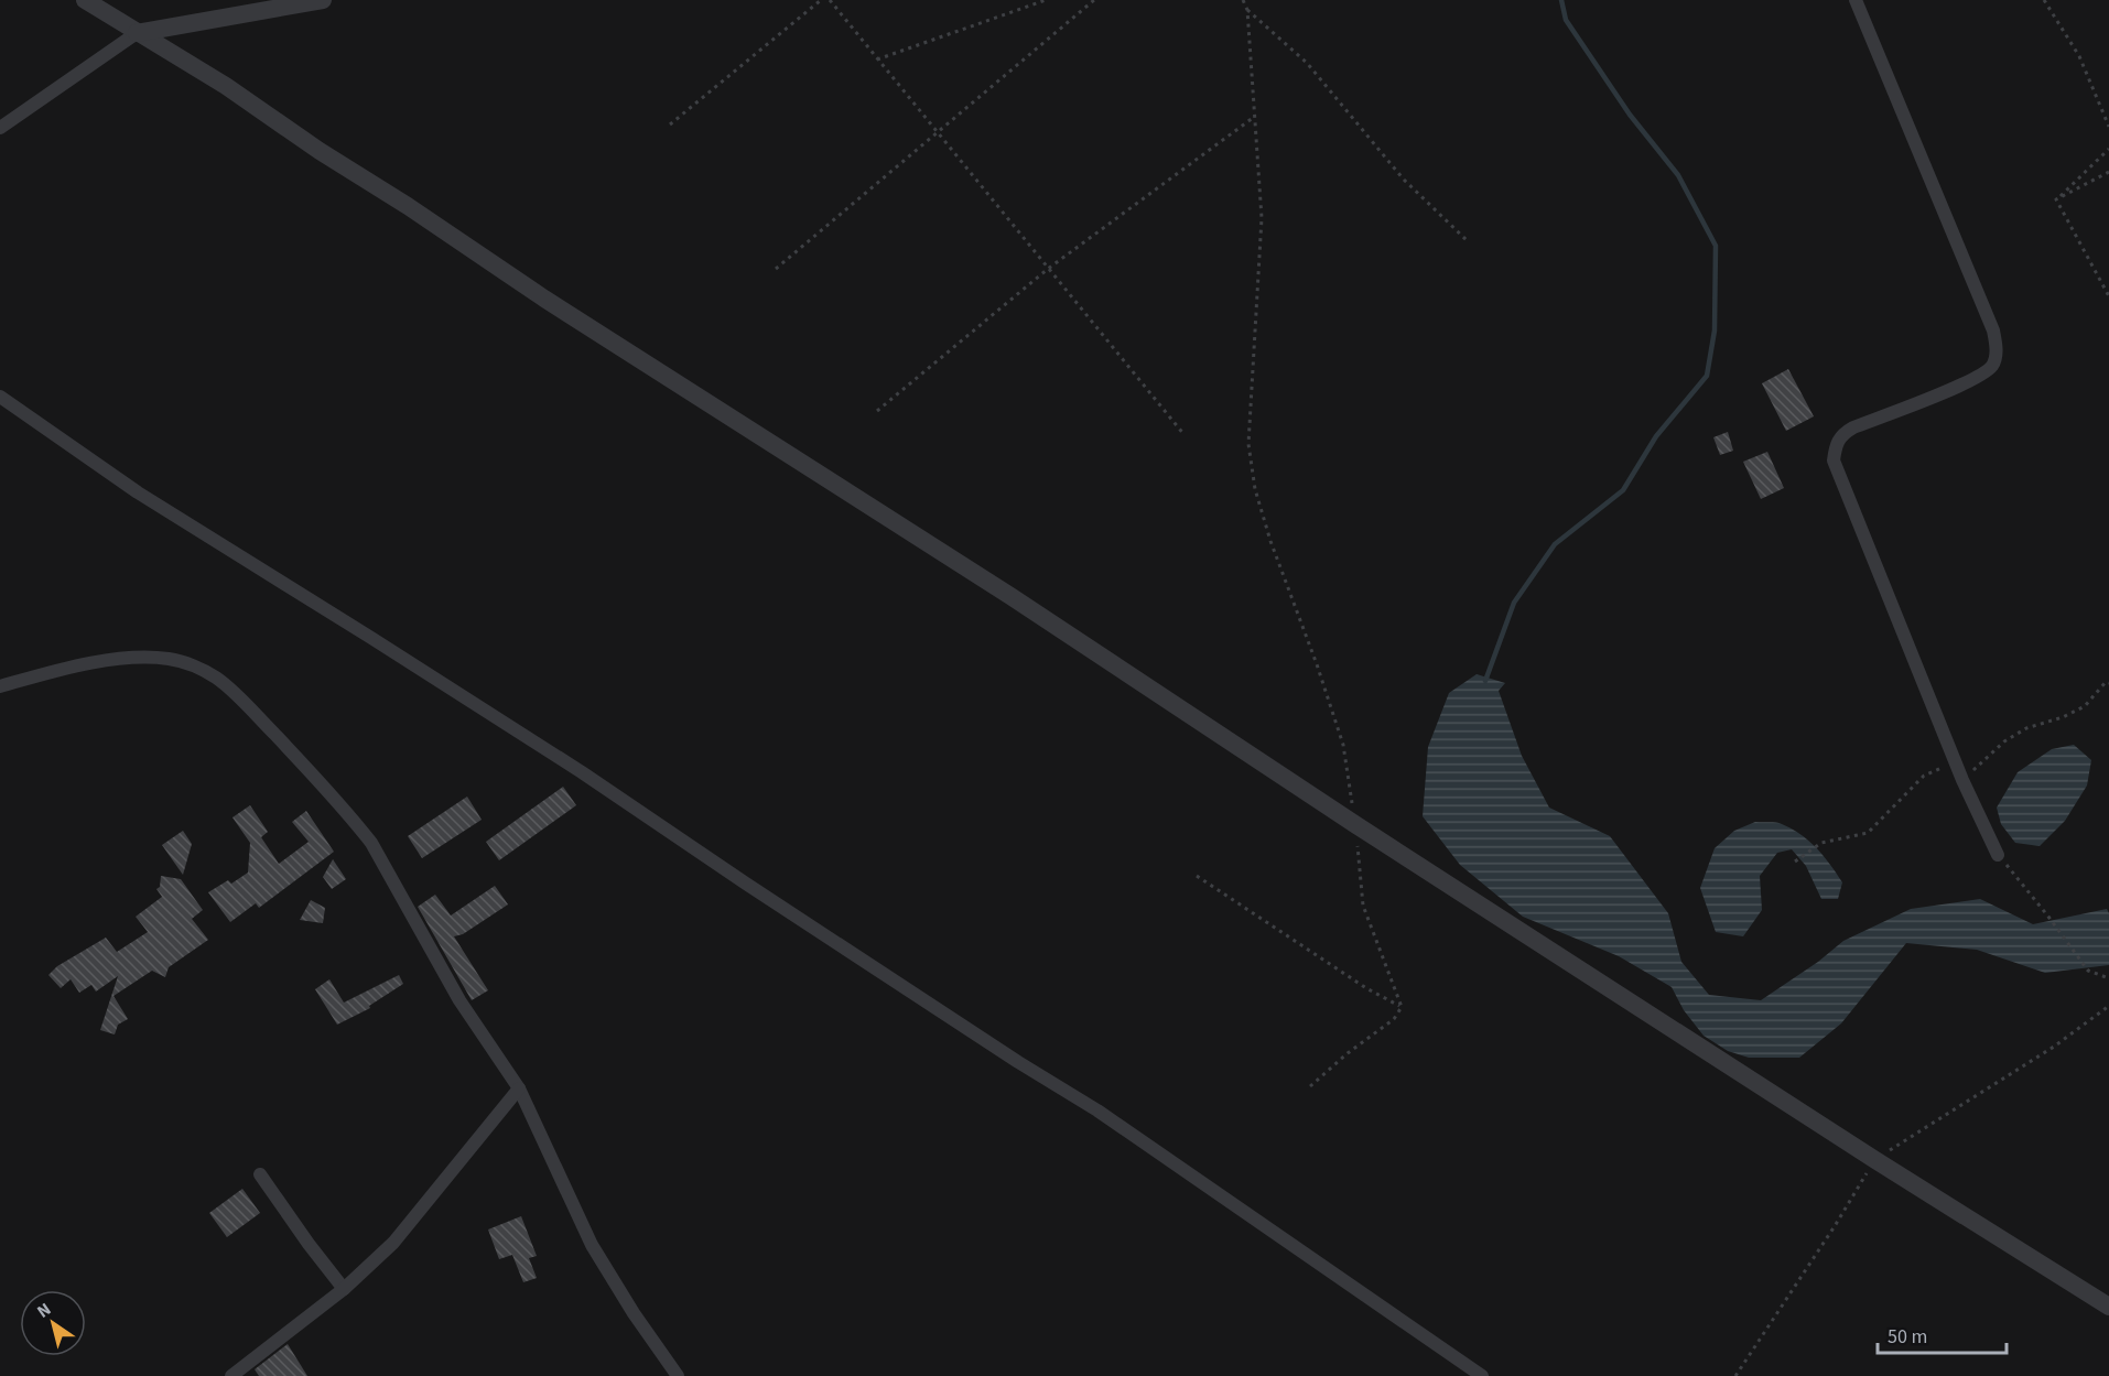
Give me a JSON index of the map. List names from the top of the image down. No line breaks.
{"scale_bar":"50 m","north":"top left"}
